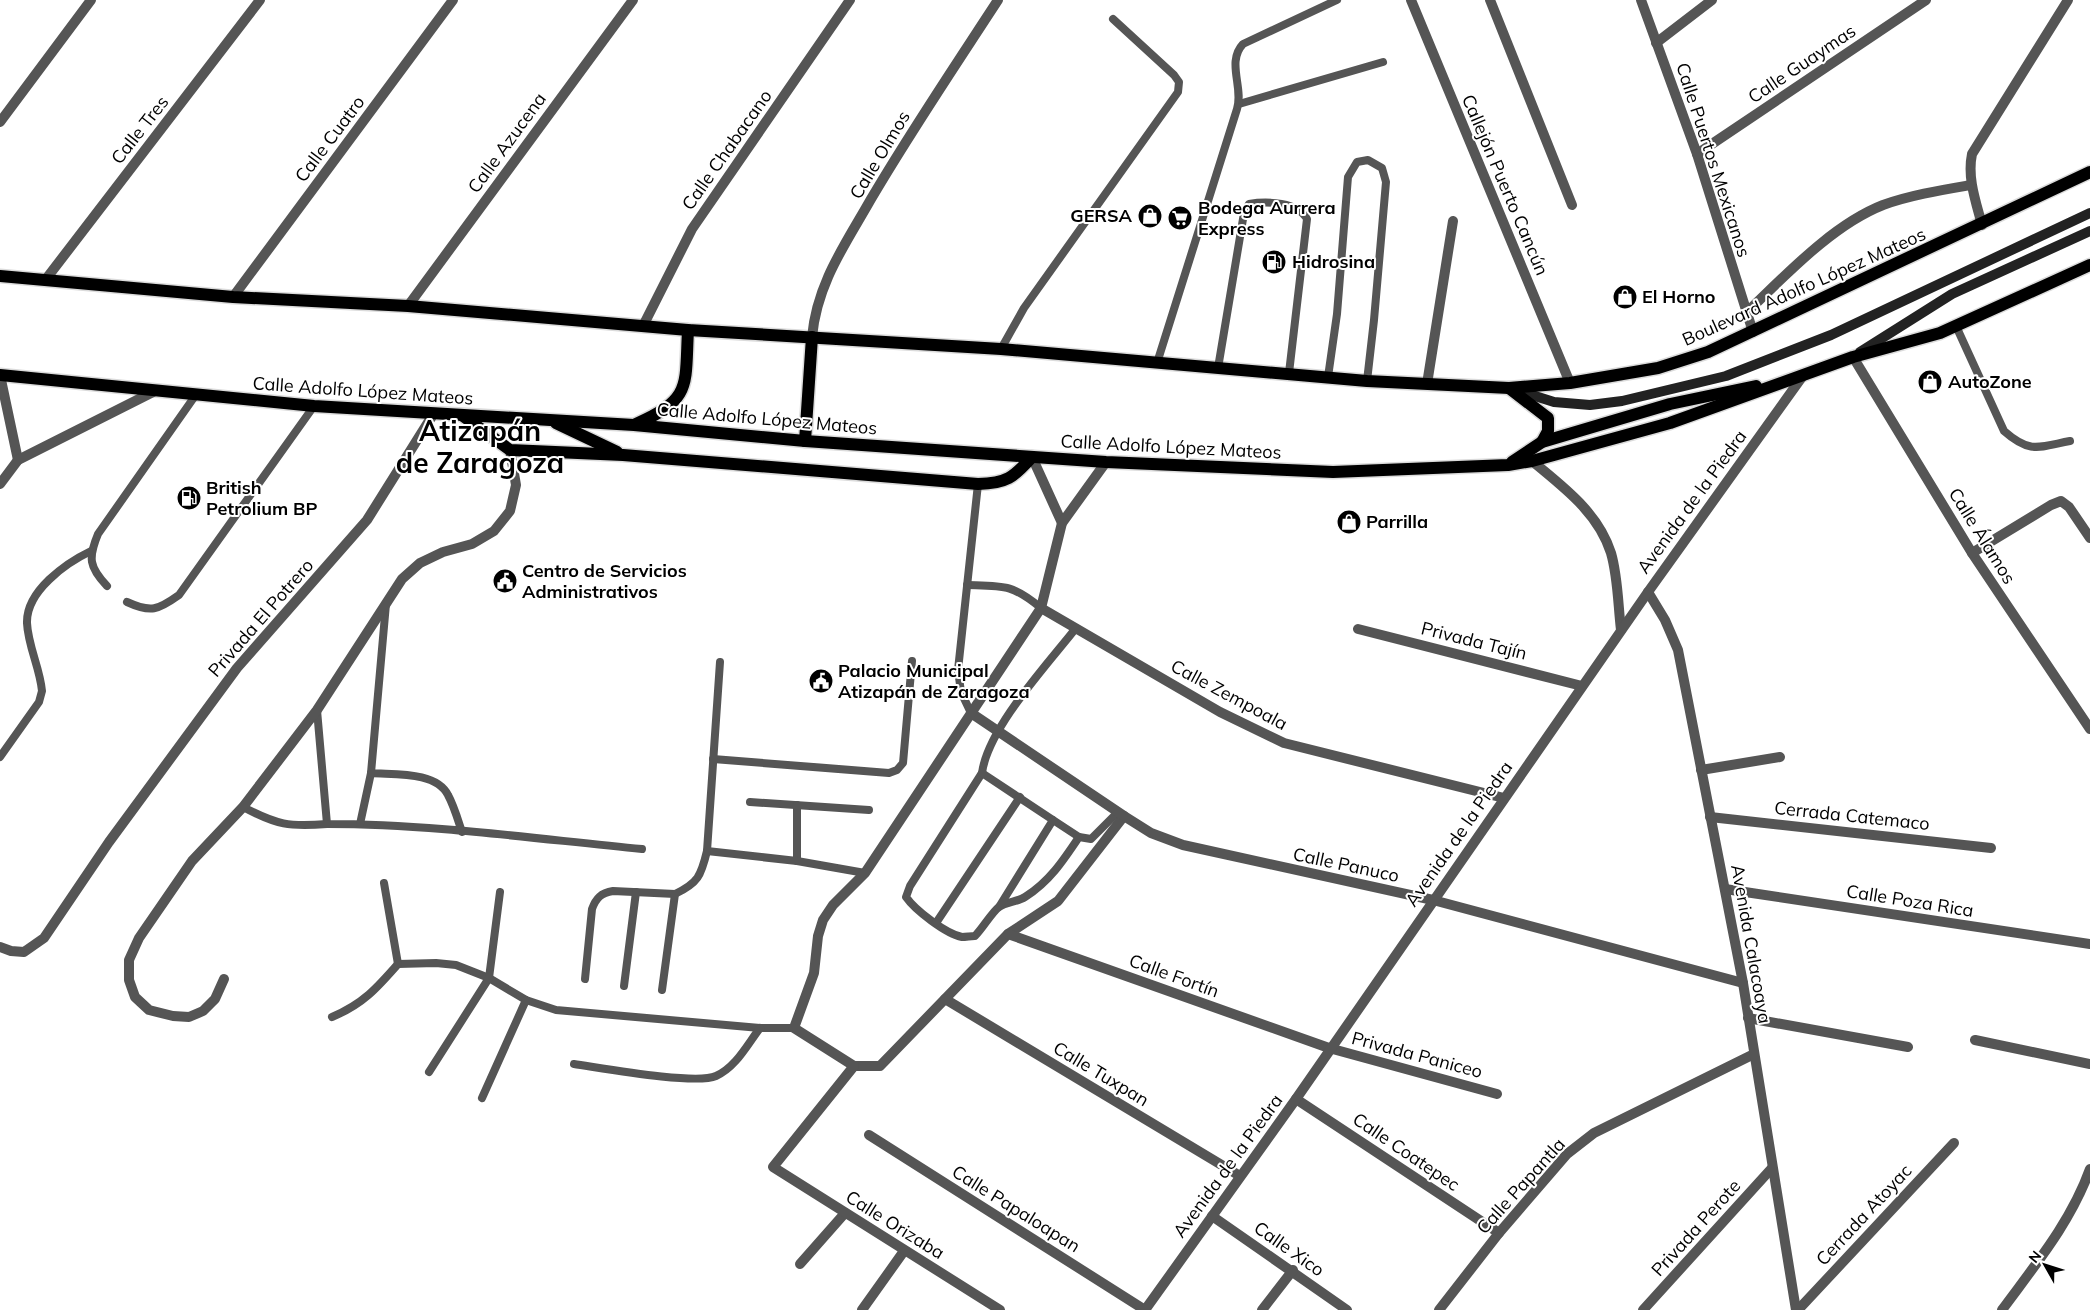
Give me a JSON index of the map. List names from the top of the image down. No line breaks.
{"streets":{"main road":["Boulevard Adolfo López Mateos","Calle Adolfo López Mateos"],"street":["Calle Guaymas","Calle Tres","Calle Cuatro","Calle Azucena","Calle Chabacano","Calle Olmos","Calle Puertos Mexicanos","Callejón Puerto Cancún","Avenida de la Piedra","Calle Álamos","Privada El Potrero","Privada Tajín","Calle Zempoala","Cerrada Catemaco","Calle Panuco","Calle Poza Rica","Avenida Calacoaya","Calle Fortín","Privada Paniceo","Calle Tuxpan","Calle Coatepec","Calle Papantla","Calle Papaloapan","Cerrada Atoyac","Calle Orizaba","Privada Perote","Calle Xico"]},"crossings":[["Calle Guaymas","Calle Puertos Mexicanos"],["Calle Puertos Mexicanos","Boulevard Adolfo López Mateos"],["Callejón Puerto Cancún","Boulevard Adolfo López Mateos"],["Calle Adolfo López Mateos","Privada El Potrero"],["Avenida de la Piedra","Privada Tajín"],["Avenida de la Piedra","Calle Zempoala"],["Avenida de la Piedra","Calle Panuco"],["Avenida de la Piedra","Avenida Calacoaya"],["Avenida de la Piedra","Calle Fortín"],["Avenida de la Piedra","Privada Paniceo"],["Avenida de la Piedra","Calle Tuxpan"],["Avenida de la Piedra","Calle Coatepec"],["Avenida de la Piedra","Calle Papaloapan"],["Avenida de la Piedra","Calle Xico"],["Cerrada Catemaco","Avenida Calacoaya"],["Calle Panuco","Avenida Calacoaya"],["Calle Poza Rica","Avenida Calacoaya"],["Avenida Calacoaya","Calle Papantla"],["Avenida Calacoaya","Cerrada Atoyac"],["Avenida Calacoaya","Privada Perote"],["Calle Fortín","Privada Paniceo"],["Calle Coatepec","Calle Papantla"]],"districts":["Atizapán de Zaragoza"],"places":{"shop":["GERSA","El Horno","AutoZone","Parrilla"],"supermarket":["Bodega Aurrera Express"],"fuel station":["Hidrosina","British Petrolium BP"],"public building":["Centro de Servicios Administrativos","Palacio Municipal Atizapán de Zaragoza"]},"north":"top left"}
